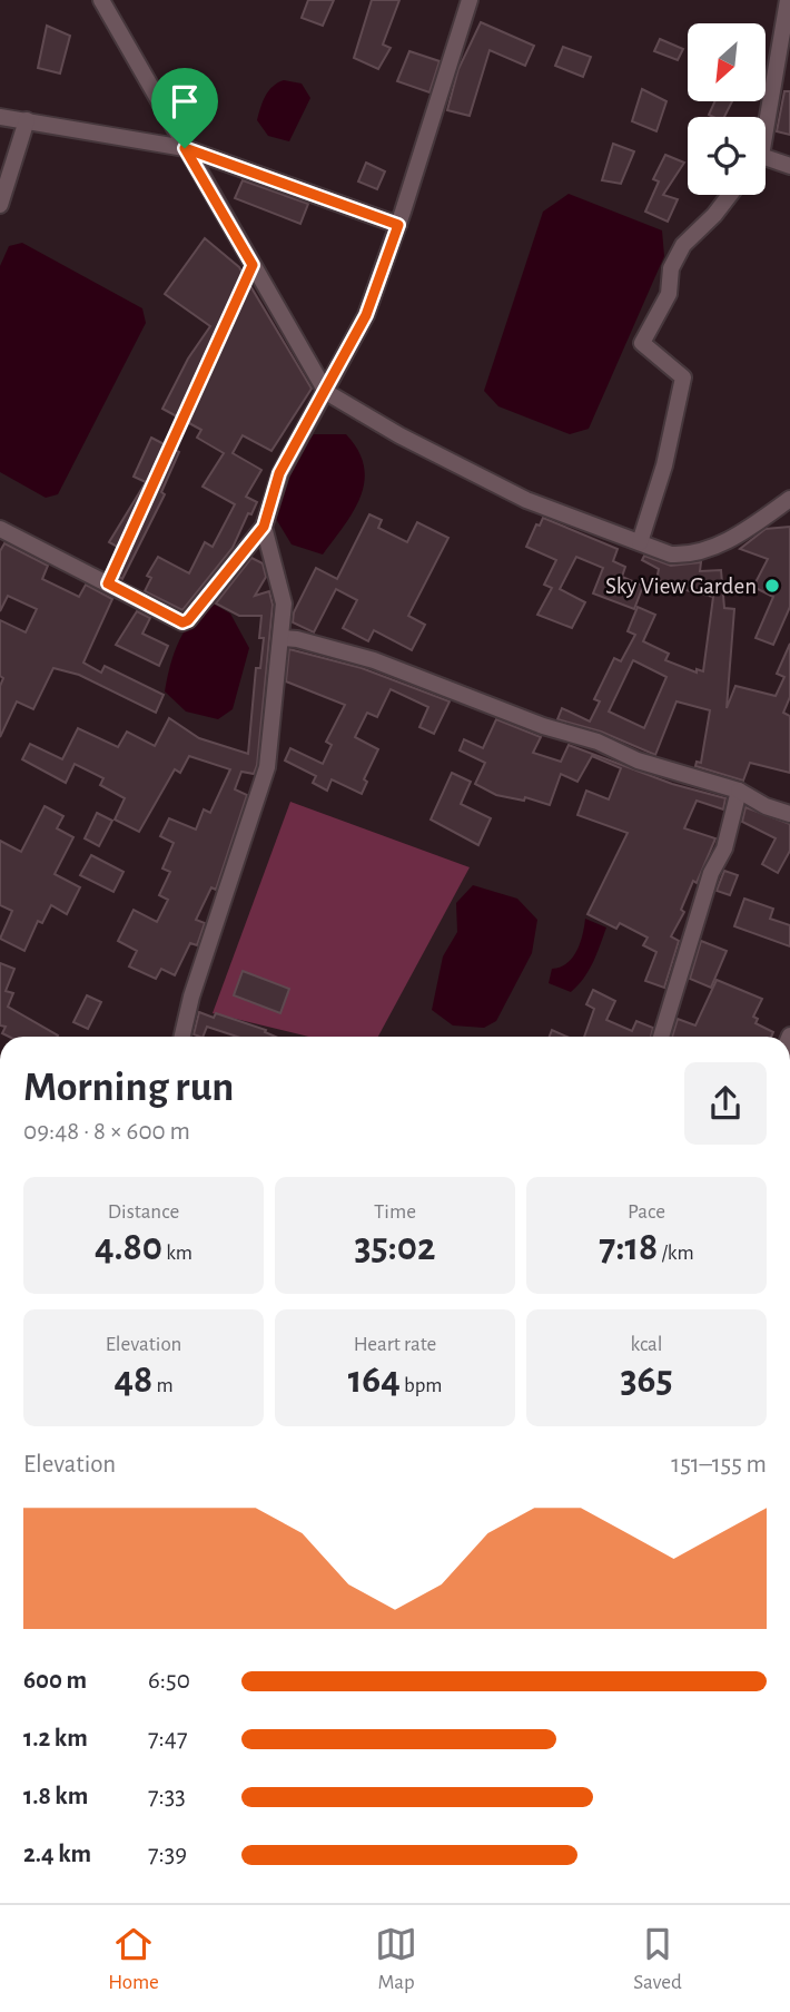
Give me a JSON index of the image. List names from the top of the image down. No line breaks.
{"places":["Sky View Garden"],"north":"bottom left","page":{"heading":["Morning run","09:48 · 8 × 600 m"],"stats":[["Distance","4.80 km"],["Time","35:02"],["Pace","7:18 /km"],["Elevation","48 m"],["Heart rate","164 bpm"],["kcal","365"]],"chart":["Elevation","151–155 m"],"list":[{"name":"600 m","note":"6:50"},{"name":"1.2 km","note":"7:47"},{"name":"1.8 km","note":"7:33"},{"name":"2.4 km","note":"7:39"}],"tabs":["Home","Map","Saved"]}}
